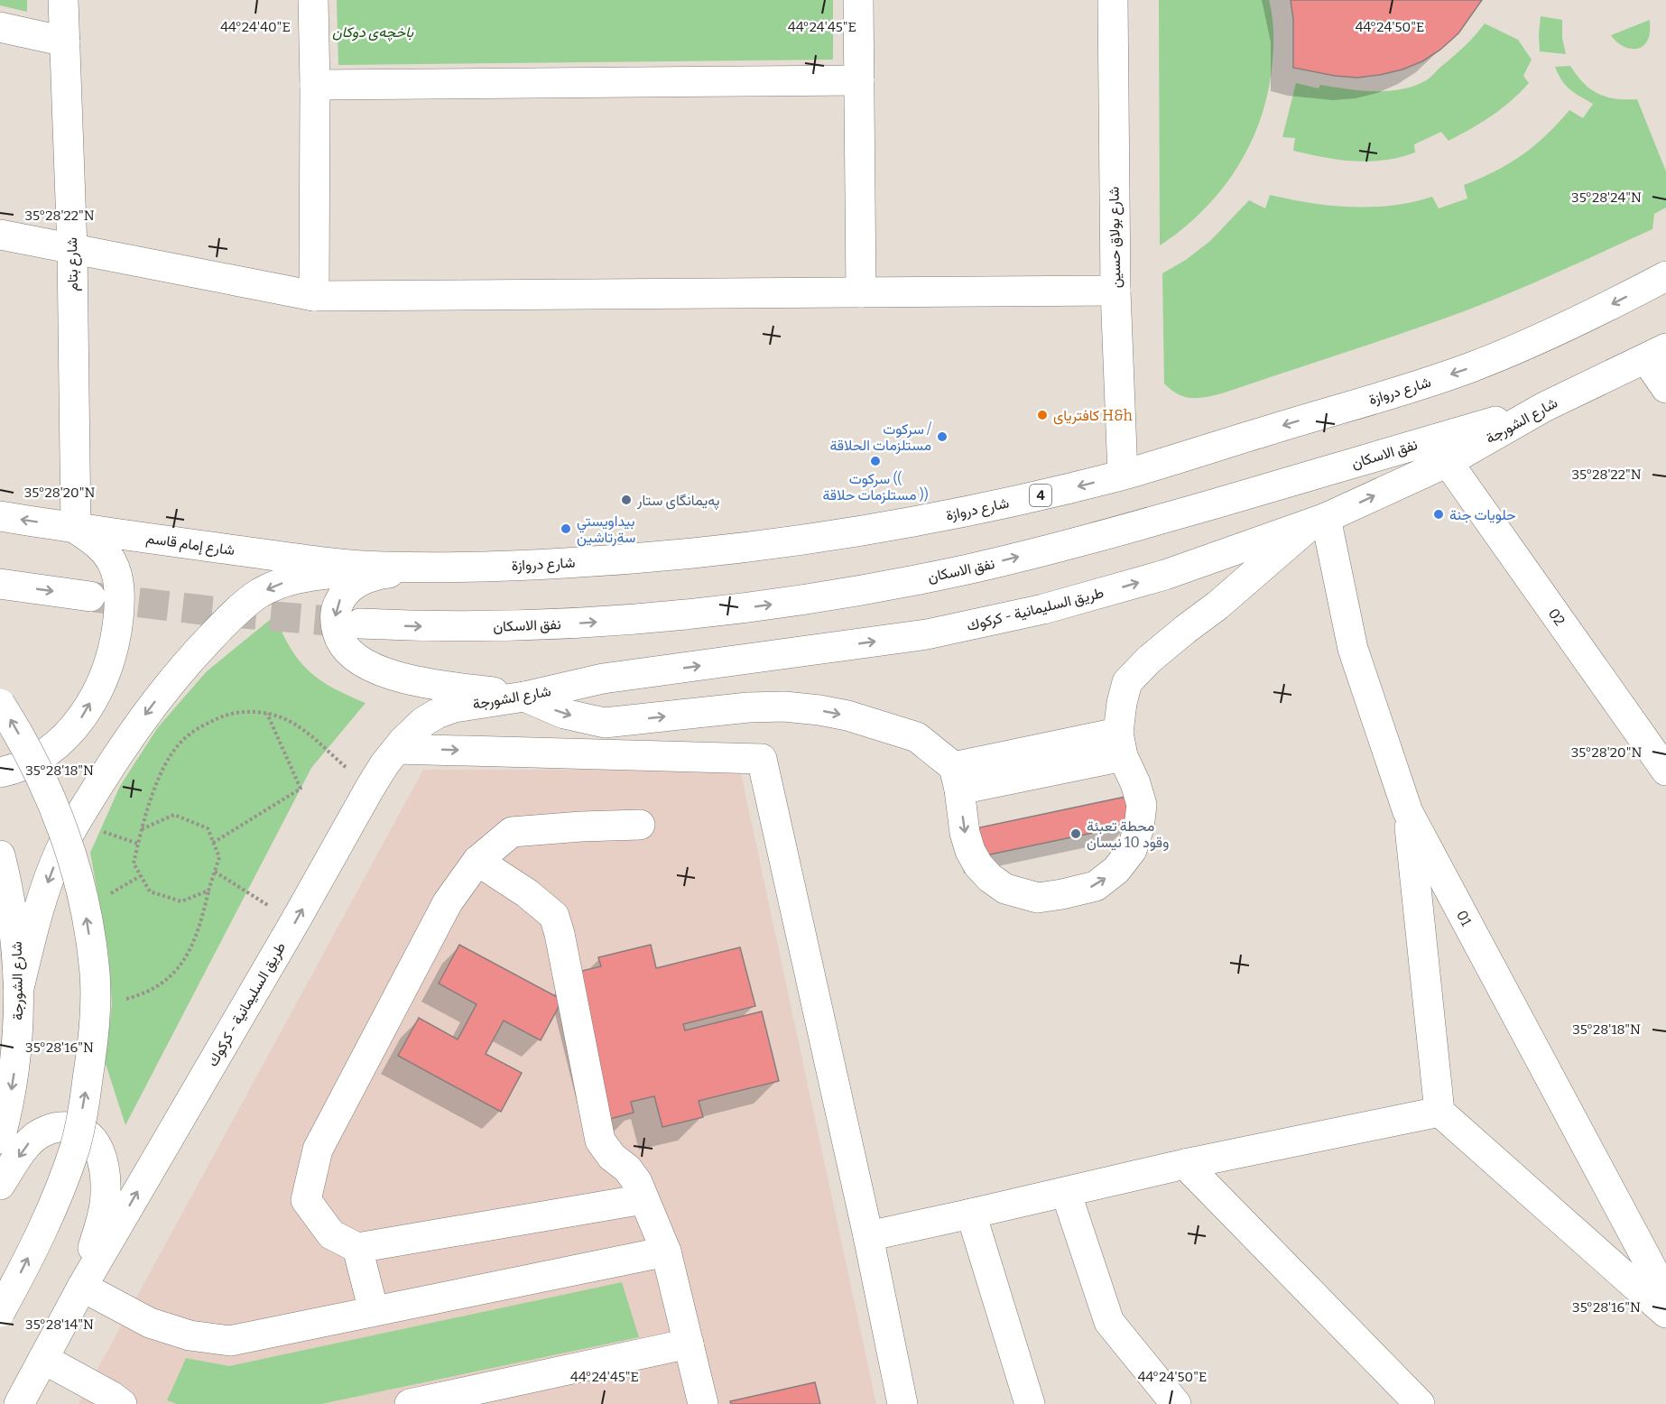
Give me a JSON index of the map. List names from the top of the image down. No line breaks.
{"streets":{"street":["شارع بولاق حسين","شارع بتام","شارع دروازة","شارع الشورجة","نفق الاسكان","4","شارع إمام قاسم","طريق السليمانية - كركوك","02","01"]},"crossings":[["شارع بولاق حسين","شارع دروازة"],["شارع بتام","شارع إمام قاسم"],["شارع دروازة","شارع إمام قاسم"],["شارع الشورجة","نفق الاسكان"],["شارع الشورجة","طريق السليمانية - كركوك"],["شارع الشورجة","02"],["طريق السليمانية - كركوك","02"],["طريق السليمانية - كركوك","01"]],"parks":["باخچەی دوکان"],"places":["کافتریای H&h","سركوت / مستلزمات الحلاقة","سركوت (( مستلزمات حلاقة ))","پەیمانگای ستار","حلویات جنة","بيداويستي سةرتاشين","محطة تعبئة وقود 10 نيسان"],"coordinates":["44°24'40\"E","44°24'45\"E","44°24'50\"E","35°28'24\"N","35°28'22\"N","35°28'20\"N","35°28'18\"N","35°28'16\"N","35°28'14\"N"]}
